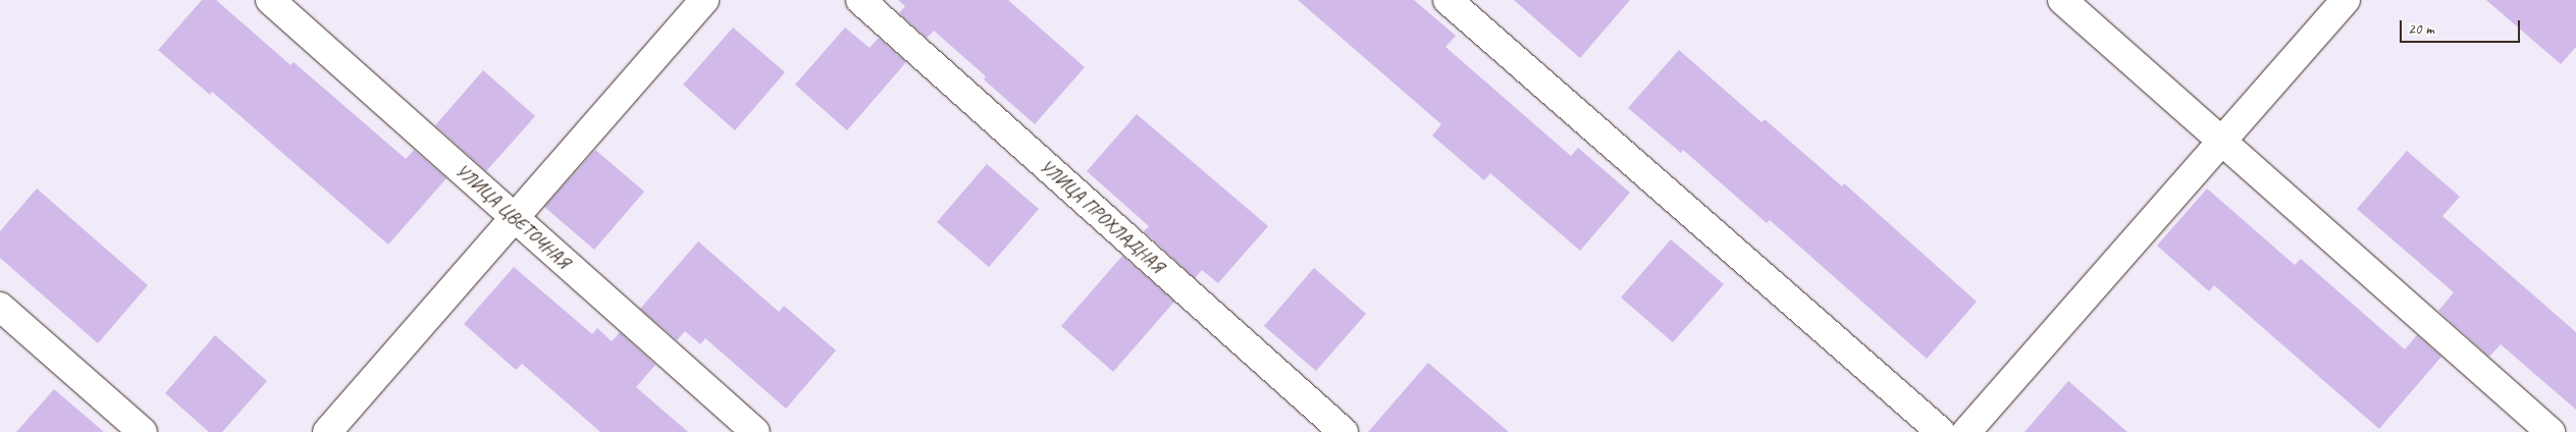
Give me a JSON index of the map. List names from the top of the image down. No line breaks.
{"streets":{"street":["УЛИЦА ЦВЕТОЧНАЯ","УЛИЦА ПРОХЛАДНАЯ"]},"scale_bar":"20 m"}
